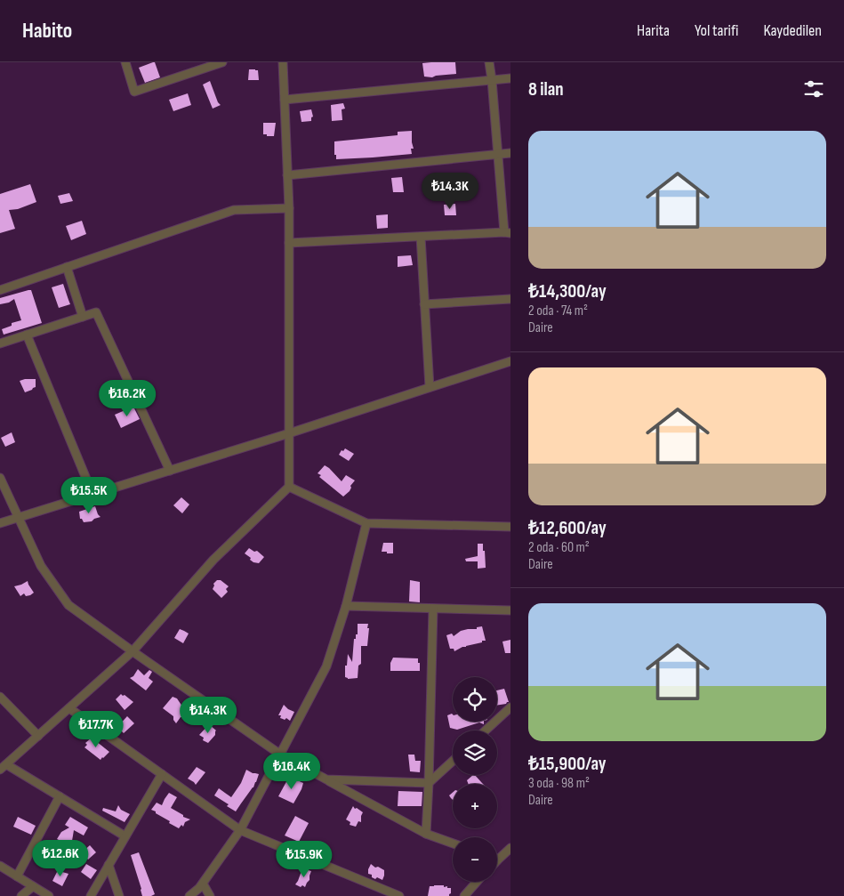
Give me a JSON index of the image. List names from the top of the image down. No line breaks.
{"page":{"header":"Habito","nav":["Harita","Yol tarifi","Kaydedilen"],"heading":"8 ilan","list":[{"name":"₺14,300/ay","note":"2 oda · 74 m² · Daire"},{"name":"₺12,600/ay","note":"2 oda · 60 m² · Daire"},{"name":"₺15,900/ay","note":"3 oda · 98 m² · Daire"}],"price":["₺14.3K","₺16.2K","₺15.5K","₺14.3K","₺17.7K","₺16.4K","₺12.6K","₺15.9K"],"map_buttons":["+","−"]}}
